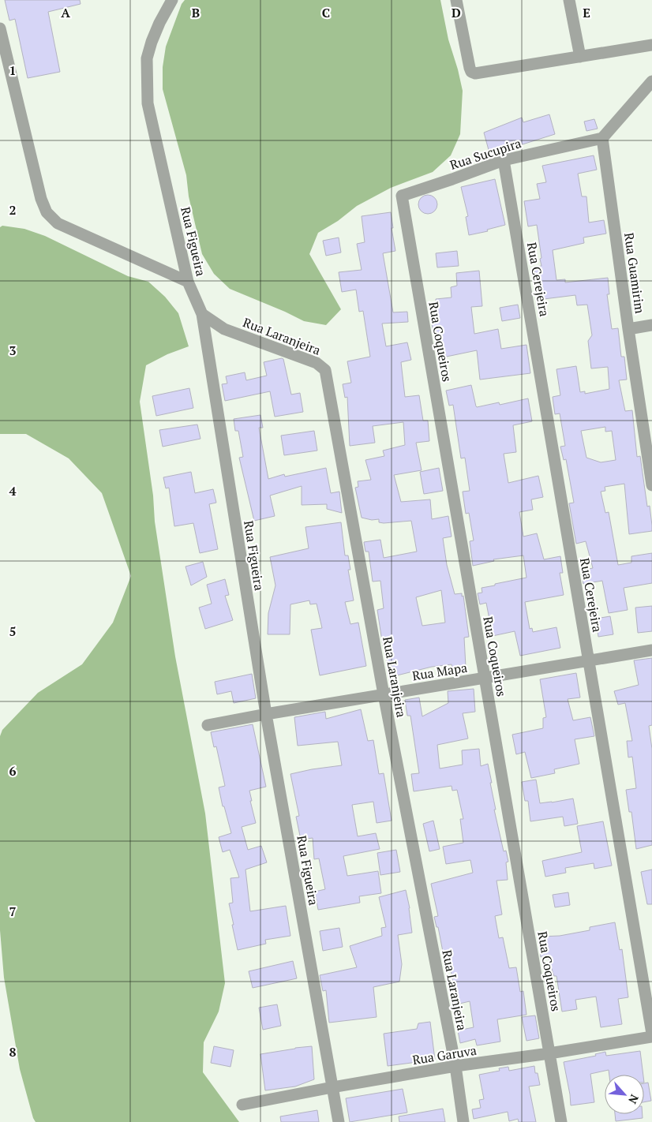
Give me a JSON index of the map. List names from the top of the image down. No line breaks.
{"streets":{"street":["Rua Sucupira","Rua Figueira","Rua Guamirim","Rua Cerejeira","Rua Laranjeira","Rua Coqueiros","Rua Mapa","Rua Garuva"]},"crossings":[["Rua Sucupira","Rua Guamirim"],["Rua Sucupira","Rua Cerejeira"],["Rua Sucupira","Rua Coqueiros"],["Rua Figueira","Rua Laranjeira"],["Rua Figueira","Rua Mapa"],["Rua Figueira","Rua Garuva"],["Rua Cerejeira","Rua Mapa"],["Rua Laranjeira","Rua Mapa"],["Rua Laranjeira","Rua Garuva"],["Rua Coqueiros","Rua Mapa"],["Rua Coqueiros","Rua Garuva"]],"north":"bottom right","grid":{"columns":["A","B","C","D","E"],"rows":["1","2","3","4","5","6","7","8"]}}
